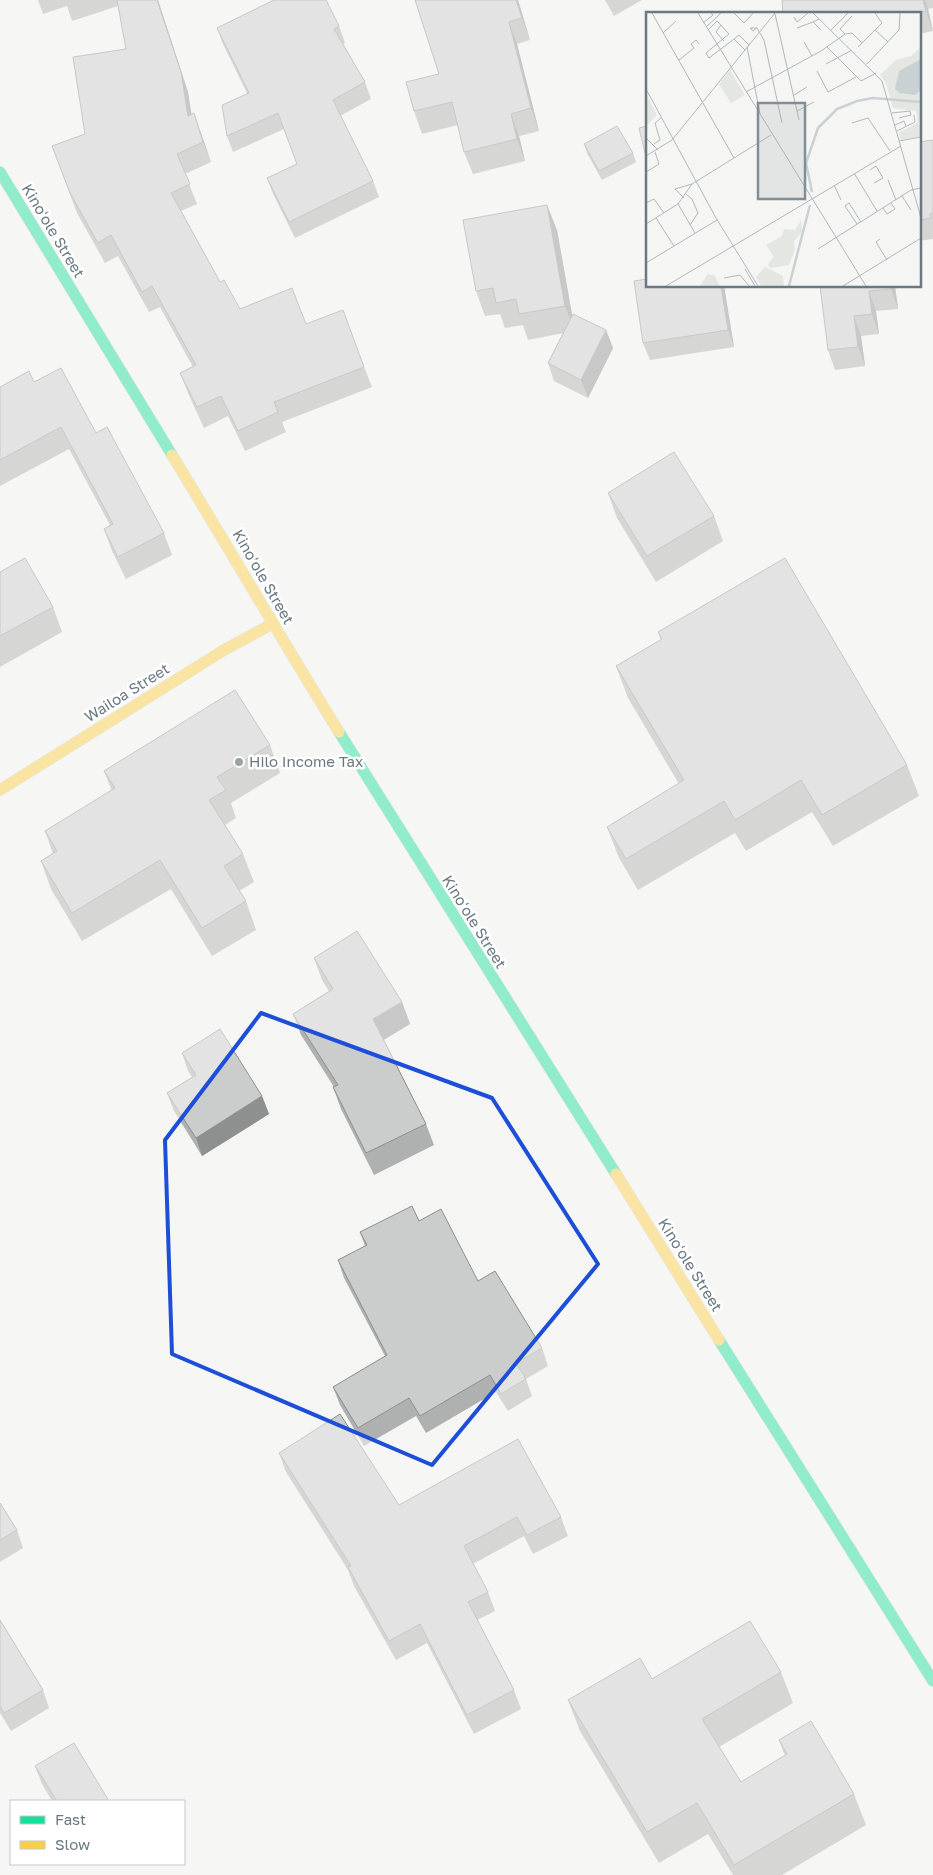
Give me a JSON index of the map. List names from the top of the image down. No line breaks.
{"streets":{"street":["Kinoʻole Street","Wailoa Street"]},"crossings":[["Kinoʻole Street","Wailoa Street"]],"places":["Hilo Income Tax"],"legend":["Fast","Slow"]}
